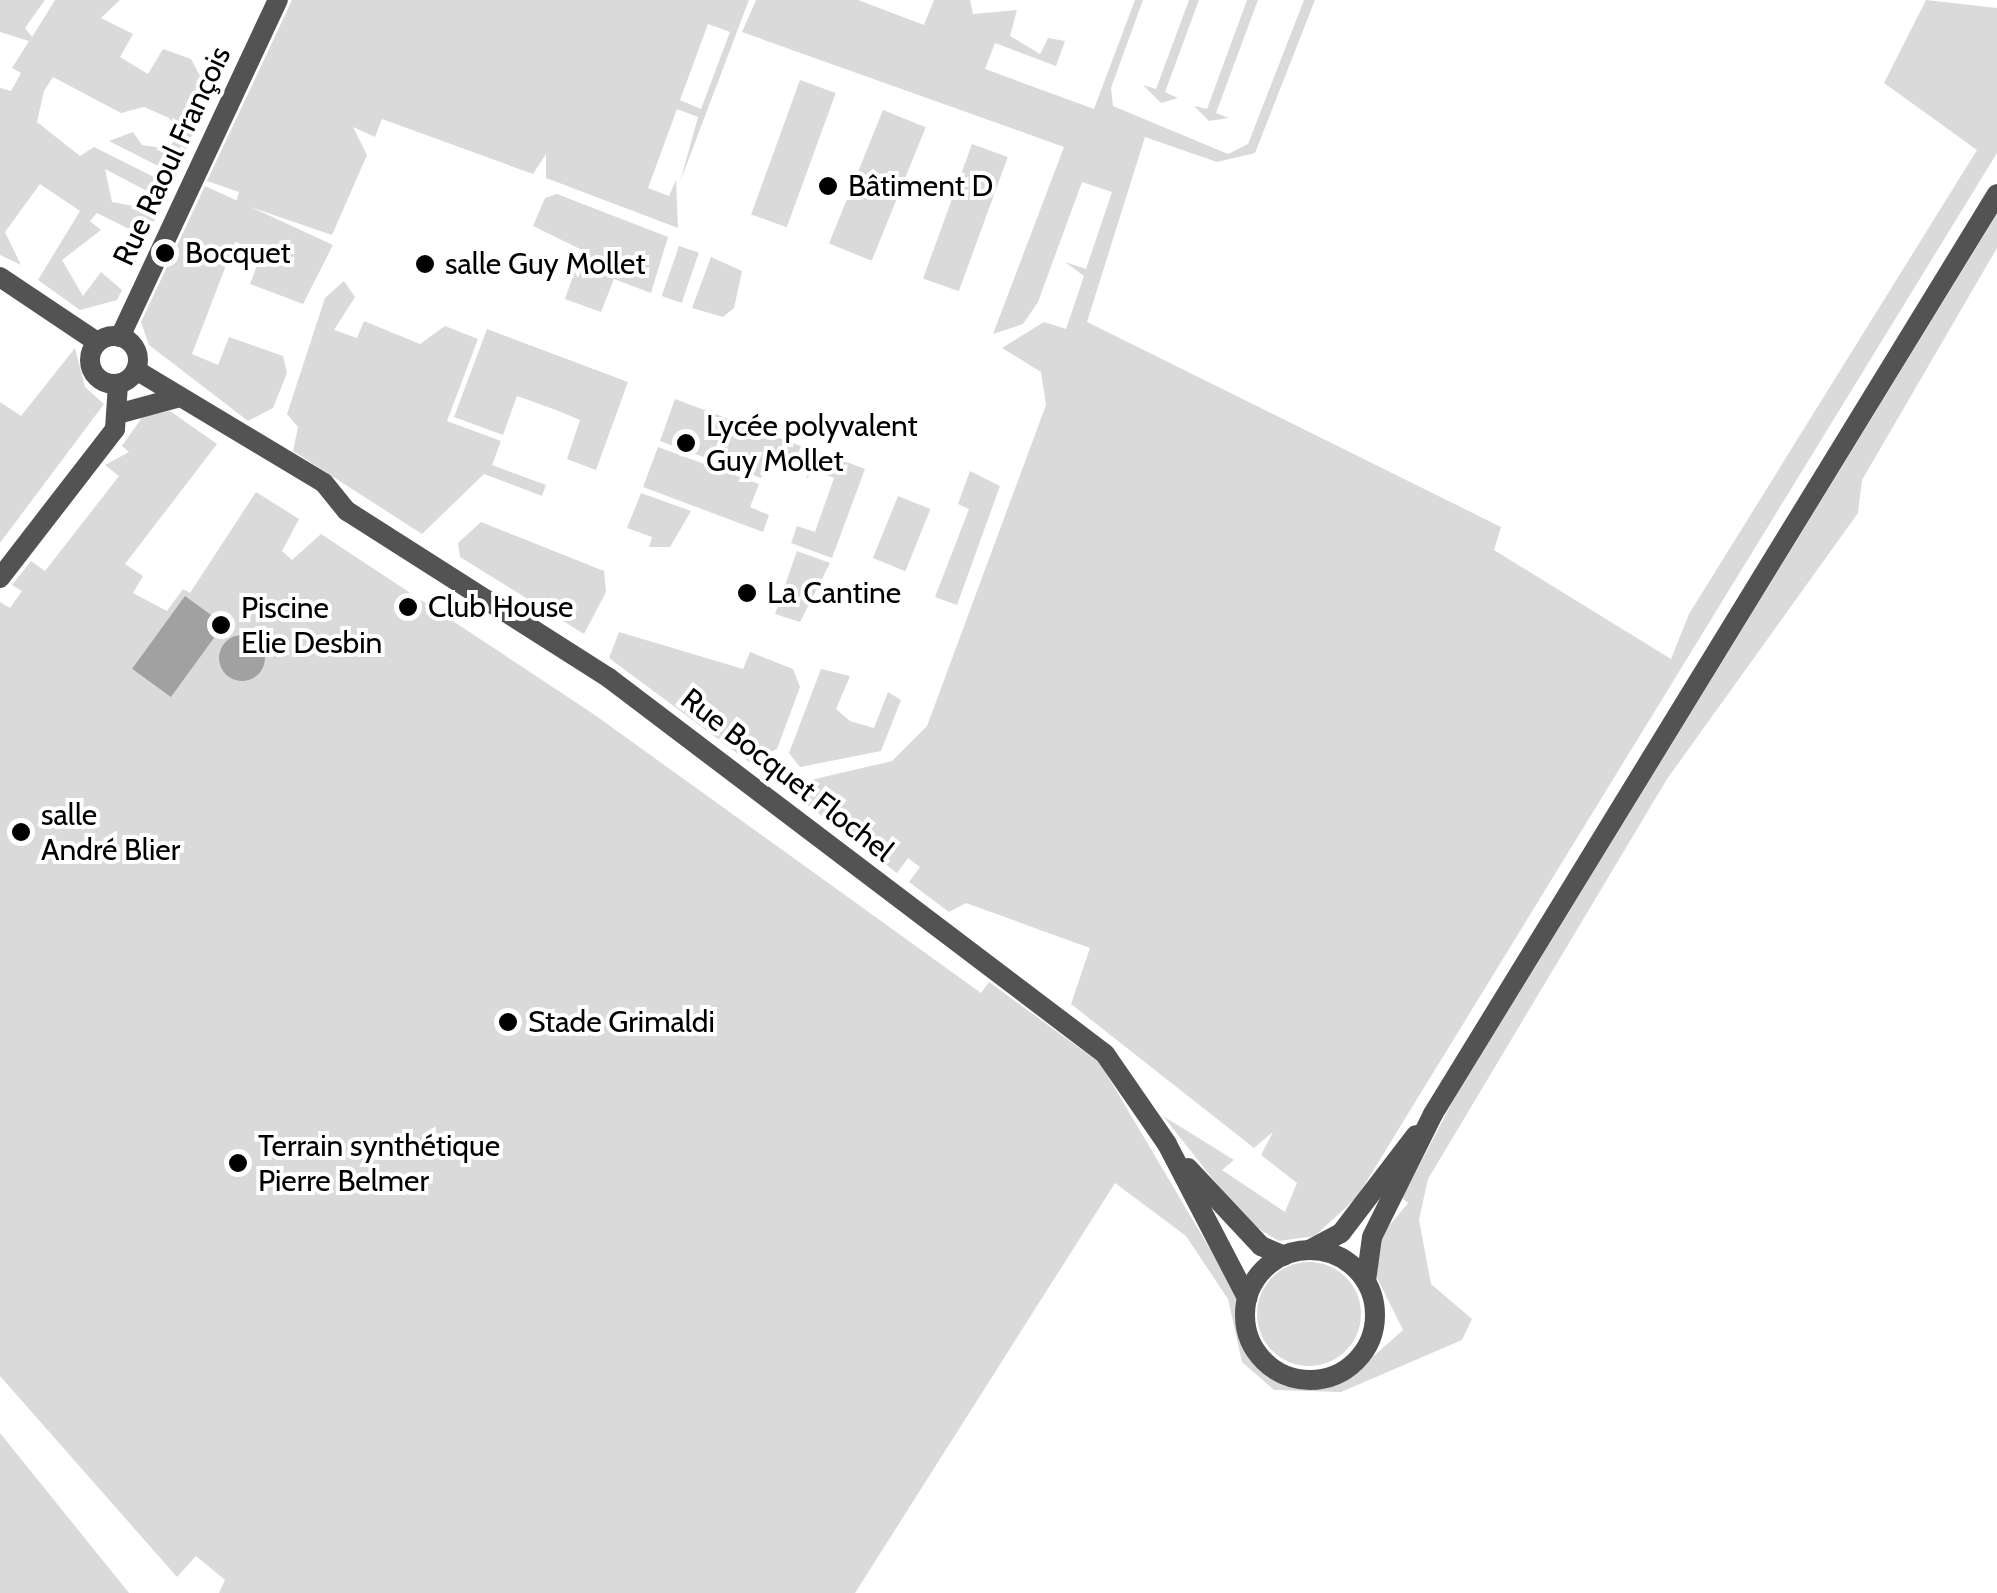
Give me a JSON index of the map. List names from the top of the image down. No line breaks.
{"streets":{"street":["Rue Raoul François","Rue Bocquet Flochel"]},"crossings":[["Rue Raoul François","Rue Bocquet Flochel"]],"places":["Bâtiment D","Bocquet","salle Guy Mollet","Lycée polyvalent Guy Mollet","La Cantine","Club House","Piscine Elie Desbin","salle André Blier","Stade Grimaldi","Terrain synthétique Pierre Belmer"]}
